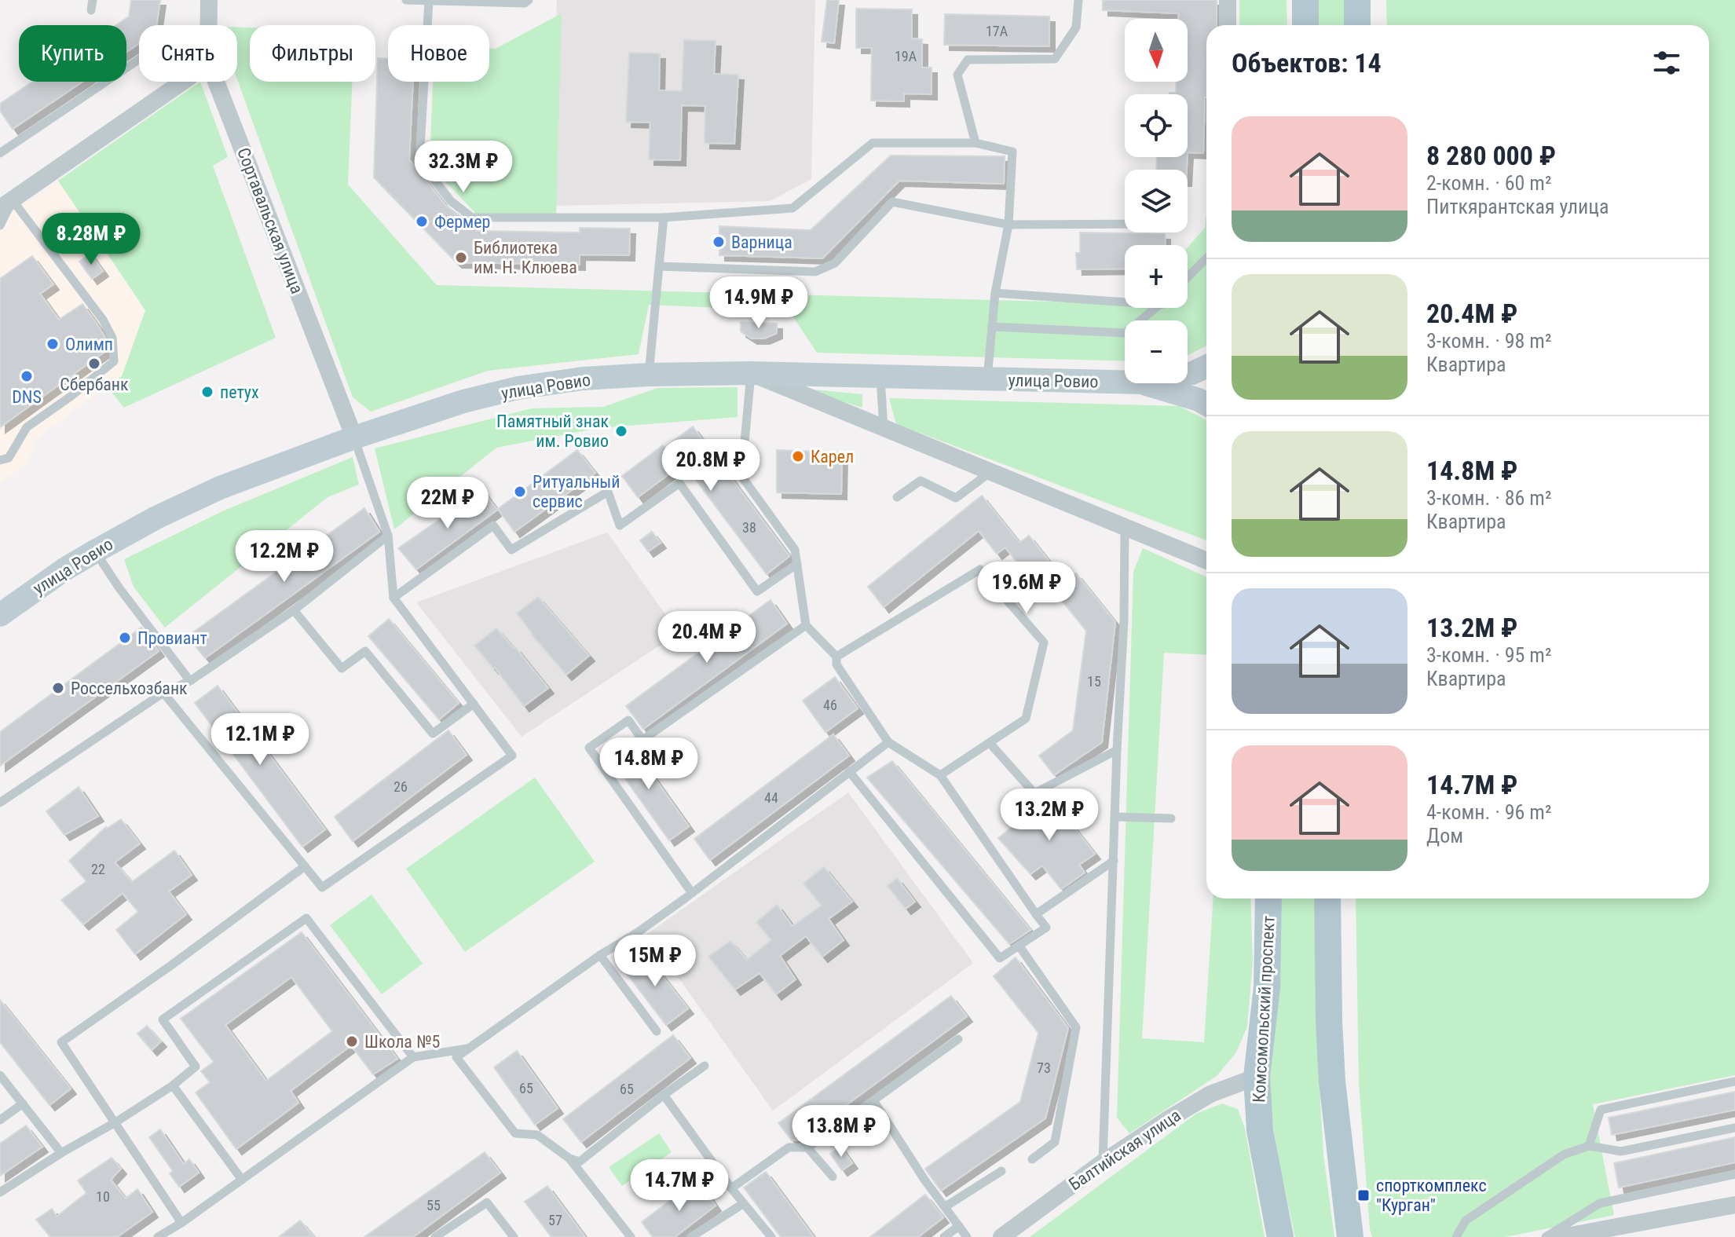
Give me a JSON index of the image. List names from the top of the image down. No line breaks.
{"streets":{"main road":["улица Ровио","Комсомольский проспект"],"street":["Сортавальская улица","Балтийская улица"]},"crossings":[["Сортавальская улица","улица Ровио"],["Комсомольский проспект","Балтийская улица"]],"places":{"other":["Фермер","Варница","Библиотека им. Н. Клюева","Олимп","Сбербанк","DNS","петух","Памятный знак им. Ровио","Карел","Ритуальный сервис","Провиант","Россельхозбанк","Школа №5"],"transit":["спорткомплекс \"Курган\""]},"house_numbers":["17А","19А","38","15","46","26","44","22","73","65","65","10","55","57"],"north":"bottom","page":{"map_buttons":["+","−"],"chip":["Купить","Снять","Фильтры","Новое"],"heading":"Объектов: 14","list":[{"name":"8 280 000 ₽","note":"2-комн. · 60 m² · Питкярантская улица"},{"name":"20.4M ₽","note":"3-комн. · 98 m² · Квартира"},{"name":"14.8M ₽","note":"3-комн. · 86 m² · Квартира"},{"name":"13.2M ₽","note":"3-комн. · 95 m² · Квартира"},{"name":"14.7M ₽","note":"4-комн. · 96 m² · Дом"}],"price":["32.3M ₽","8.28M ₽","14.9M ₽","20.8M ₽","22M ₽","12.2M ₽","19.6M ₽","20.4M ₽","12.1M ₽","14.8M ₽","13.2M ₽","15M ₽","13.8M ₽","14.7M ₽"]}}
